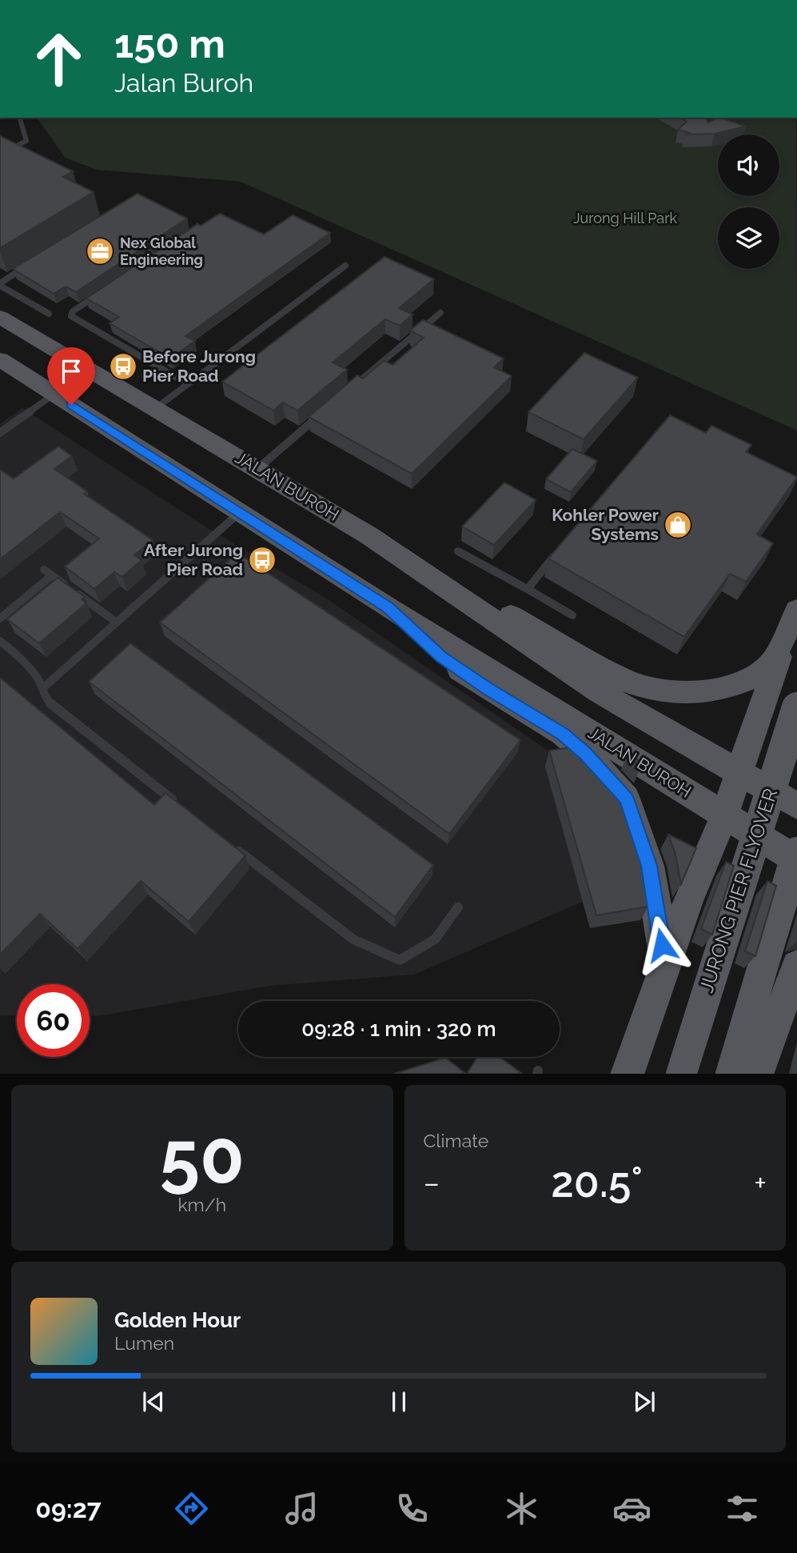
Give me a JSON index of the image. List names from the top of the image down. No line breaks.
{"streets":{"main road":["JALAN BUROH","JURONG PIER FLYOVER"]},"parks":["Jurong Hill Park"],"places":{"office":["Nex Global Engineering"],"bus stop":["Before Jurong Pier Road","After Jurong Pier Road"],"shop":["Kohler Power Systems"]},"page":{"turn":["150 m","Jalan Buroh"],"limit":"60","trip":"09:28 · 1 min · 320 m","tile":[["50","km/h"],"Climate"],"heat":["−","20.5°","+"],"song":["Golden Hour","Lumen"],"tabs":"09:27"}}
